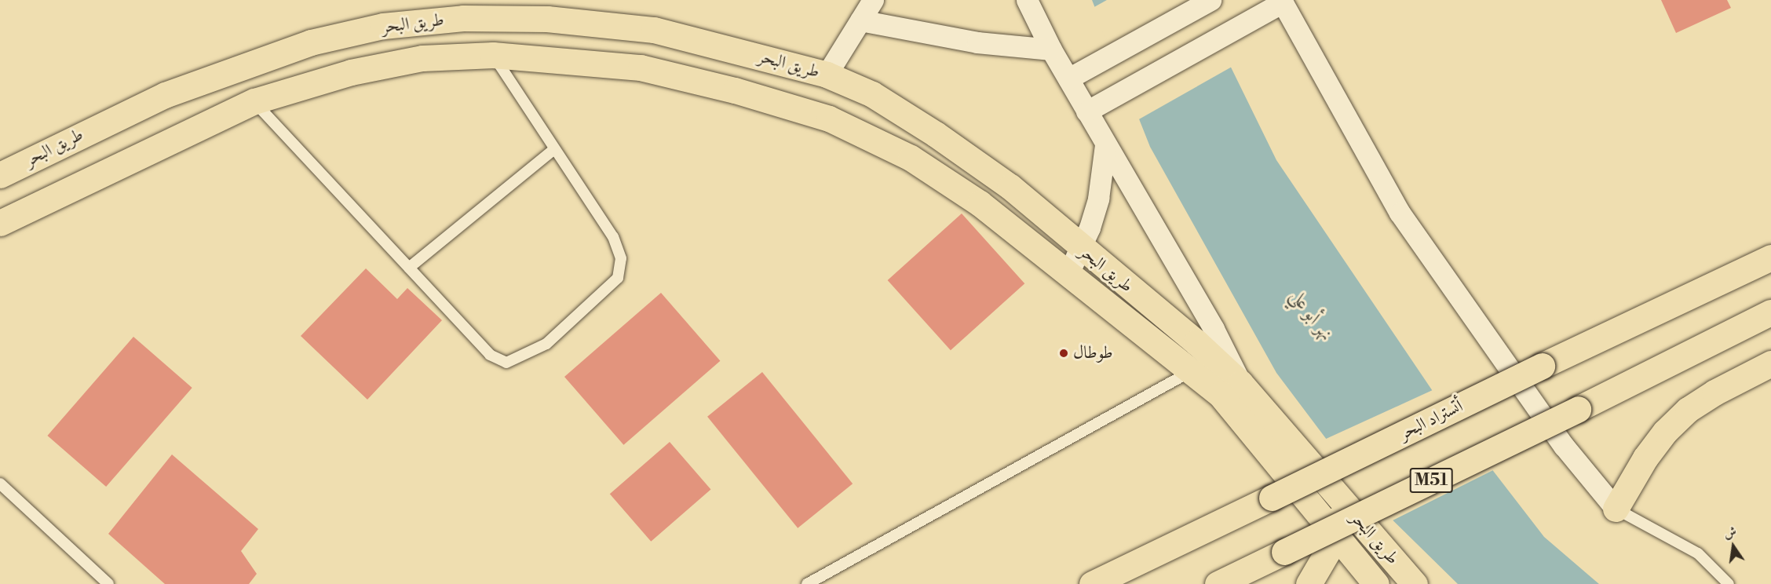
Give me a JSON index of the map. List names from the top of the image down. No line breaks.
{"streets":{"highway":["طريق البحر","أتستراد البحر","M51"]},"water":["نهر أبو علي"],"places":["طوطال"],"north":"top"}
